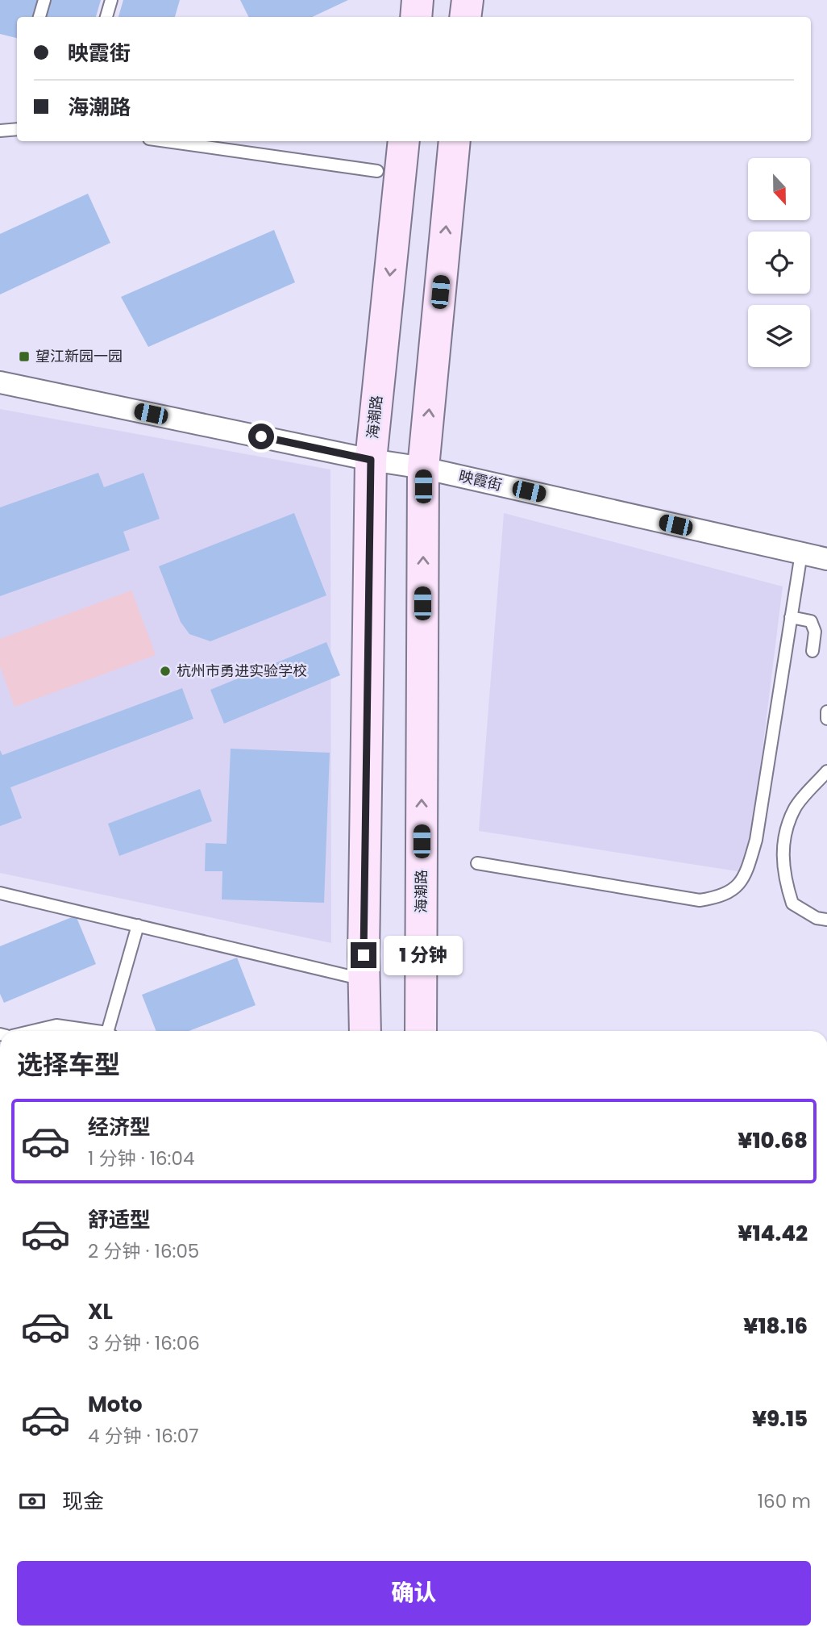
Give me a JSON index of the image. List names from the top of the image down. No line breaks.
{"streets":{"main road":["海潮路"],"street":["映霞街"]},"crossings":[["海潮路","映霞街"]],"places":{"transit":["望江新园一园"],"other":["杭州市勇进实验学校"]},"north":"bottom","page":{"banner":["映霞街","海潮路"],"bubble":"1 分钟","heading":"选择车型","list":[{"name":"经济型","note":"1 分钟 · 16:04","value":"¥10.68"},{"name":"舒适型","note":"2 分钟 · 16:05","value":"¥14.42"},{"name":"XL","note":"3 分钟 · 16:06","value":"¥18.16"},{"name":"Moto","note":"4 分钟 · 16:07","value":"¥9.15"}],"pay":["现金","160 m"],"buttons":"确认"}}
